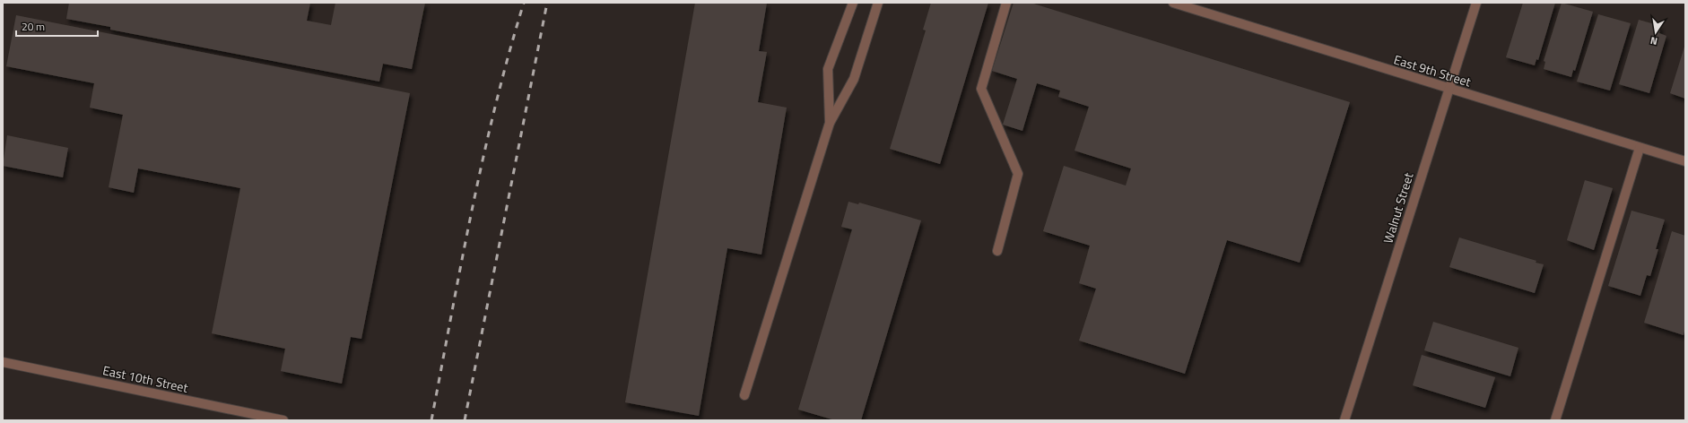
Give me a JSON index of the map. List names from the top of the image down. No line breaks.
{"streets":{"street":["East 9th Street","Walnut Street","East 10th Street"]},"crossings":[["East 9th Street","Walnut Street"]],"scale_bar":"20 m","north":"bottom"}
